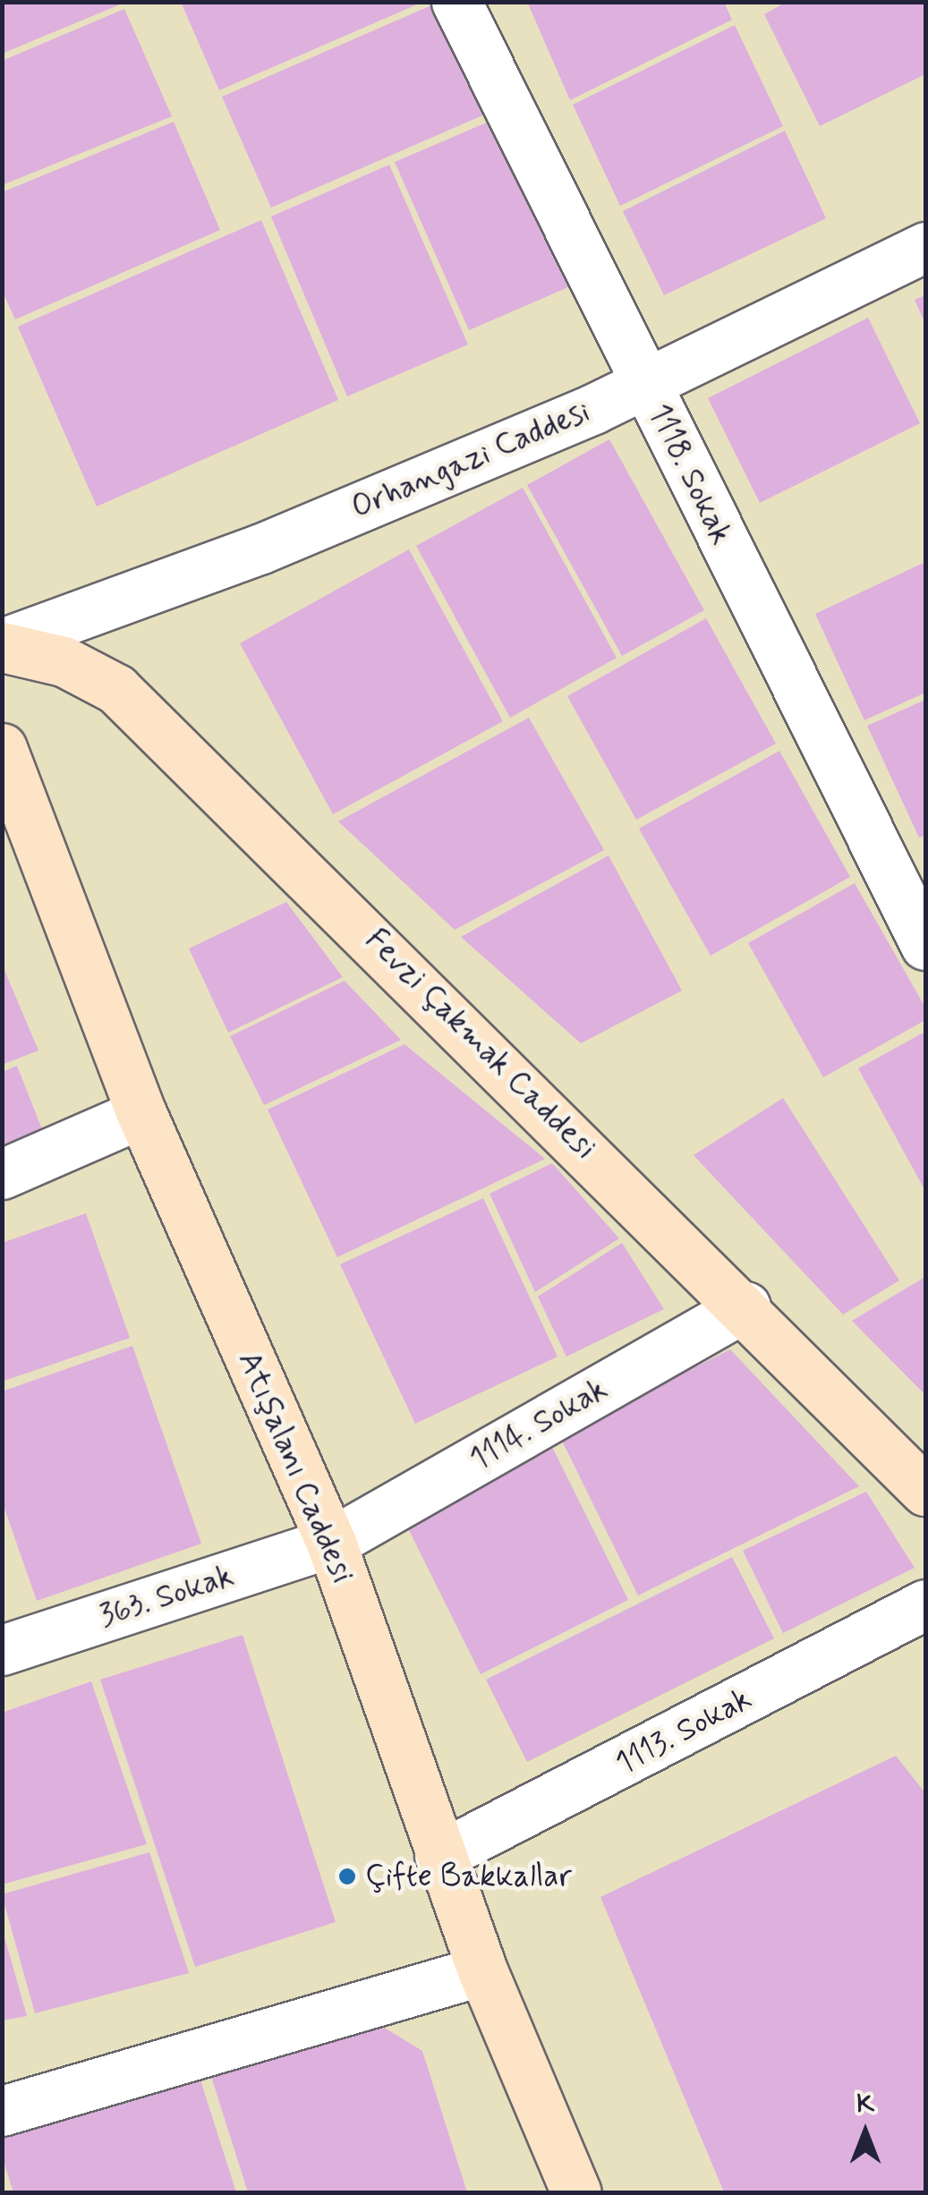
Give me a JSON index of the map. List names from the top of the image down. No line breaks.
{"streets":{"main road":["Fevzi Çakmak Caddesi","Atışalanı Caddesi"],"street":["Orhangazi Caddesi","1118. Sokak","1114. Sokak","363. Sokak","1113. Sokak"]},"crossings":[["Orhangazi Caddesi","1118. Sokak"],["Orhangazi Caddesi","Fevzi Çakmak Caddesi"],["Fevzi Çakmak Caddesi","1114. Sokak"],["1114. Sokak","Atışalanı Caddesi"],["1114. Sokak","363. Sokak"],["Atışalanı Caddesi","363. Sokak"],["Atışalanı Caddesi","1113. Sokak"]],"places":["Çifte Bakkallar"],"north":"top"}
